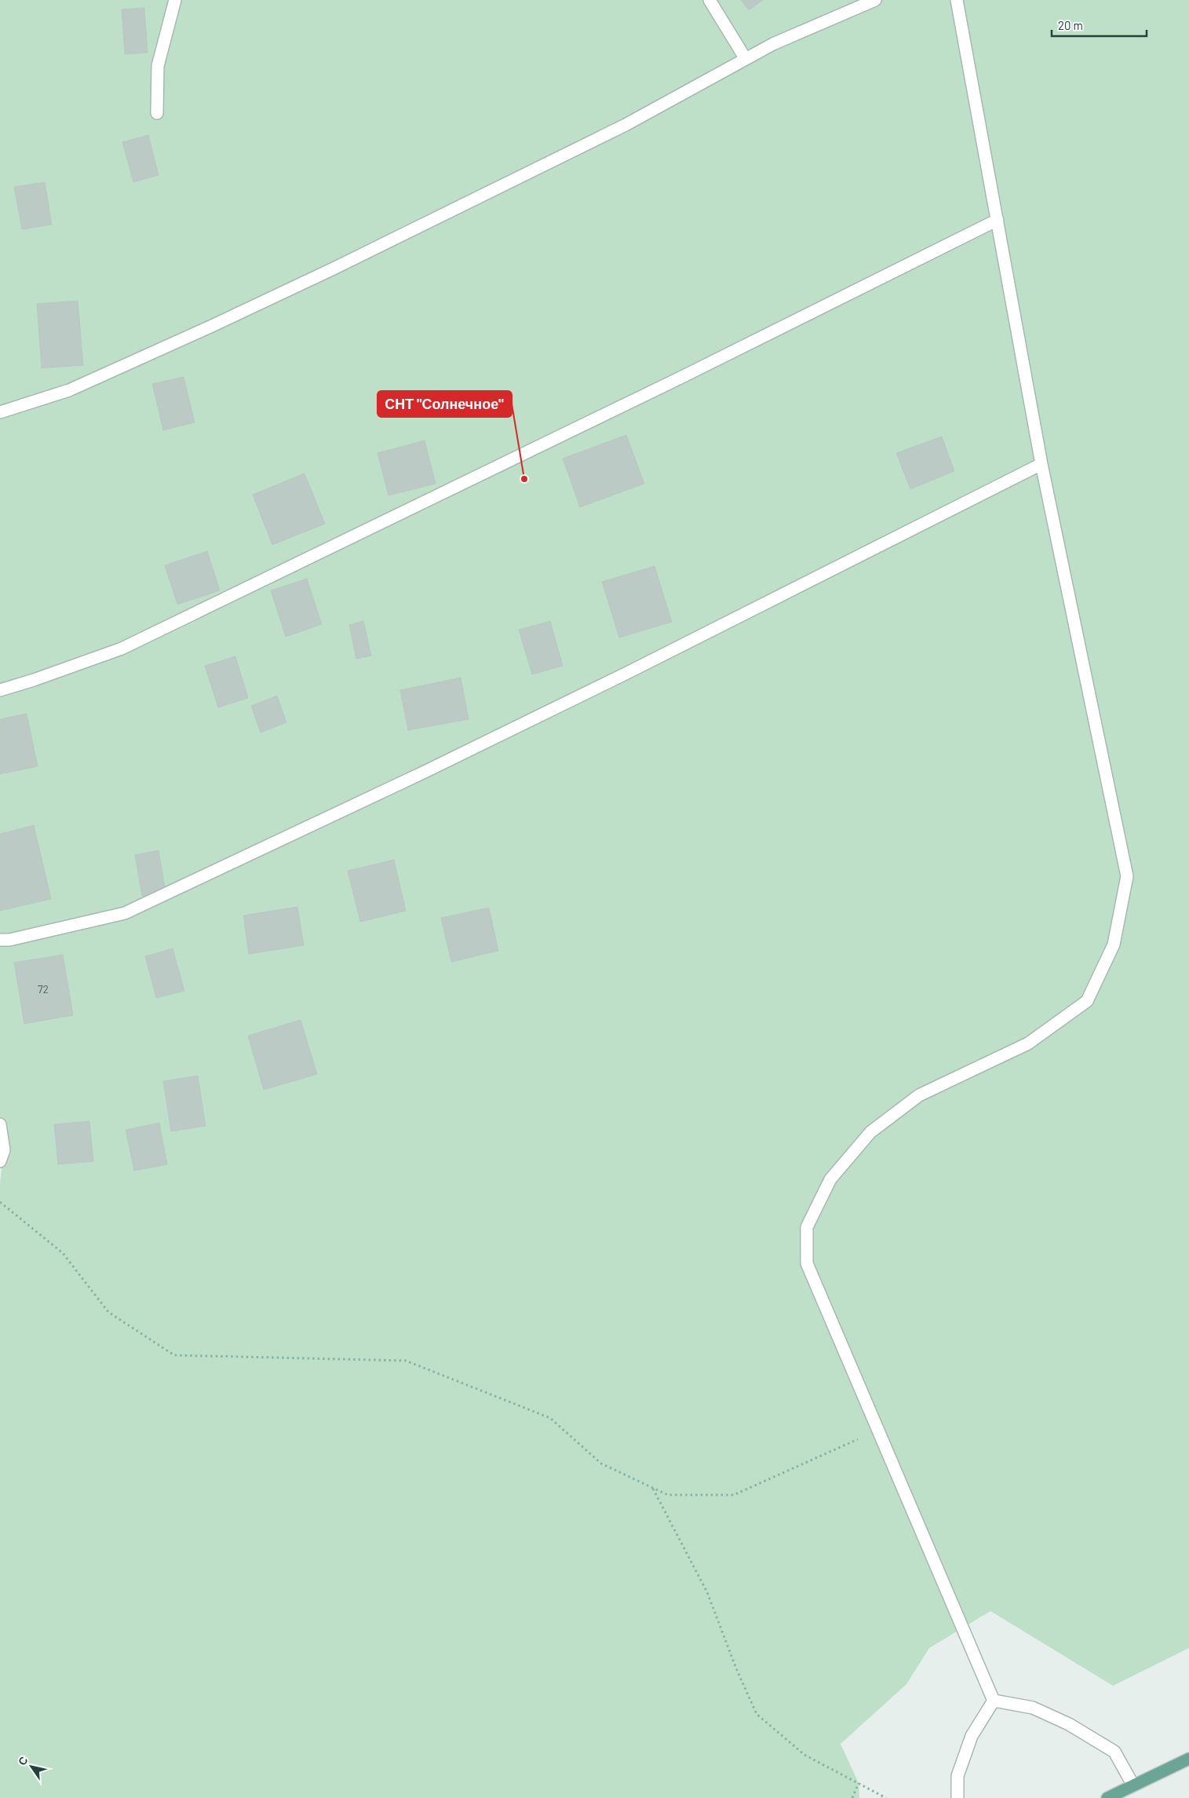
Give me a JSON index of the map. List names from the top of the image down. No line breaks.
{"places":["СНТ \"Солнечное\""],"house_numbers":["72"],"scale_bar":"20 m","north":"top left"}
